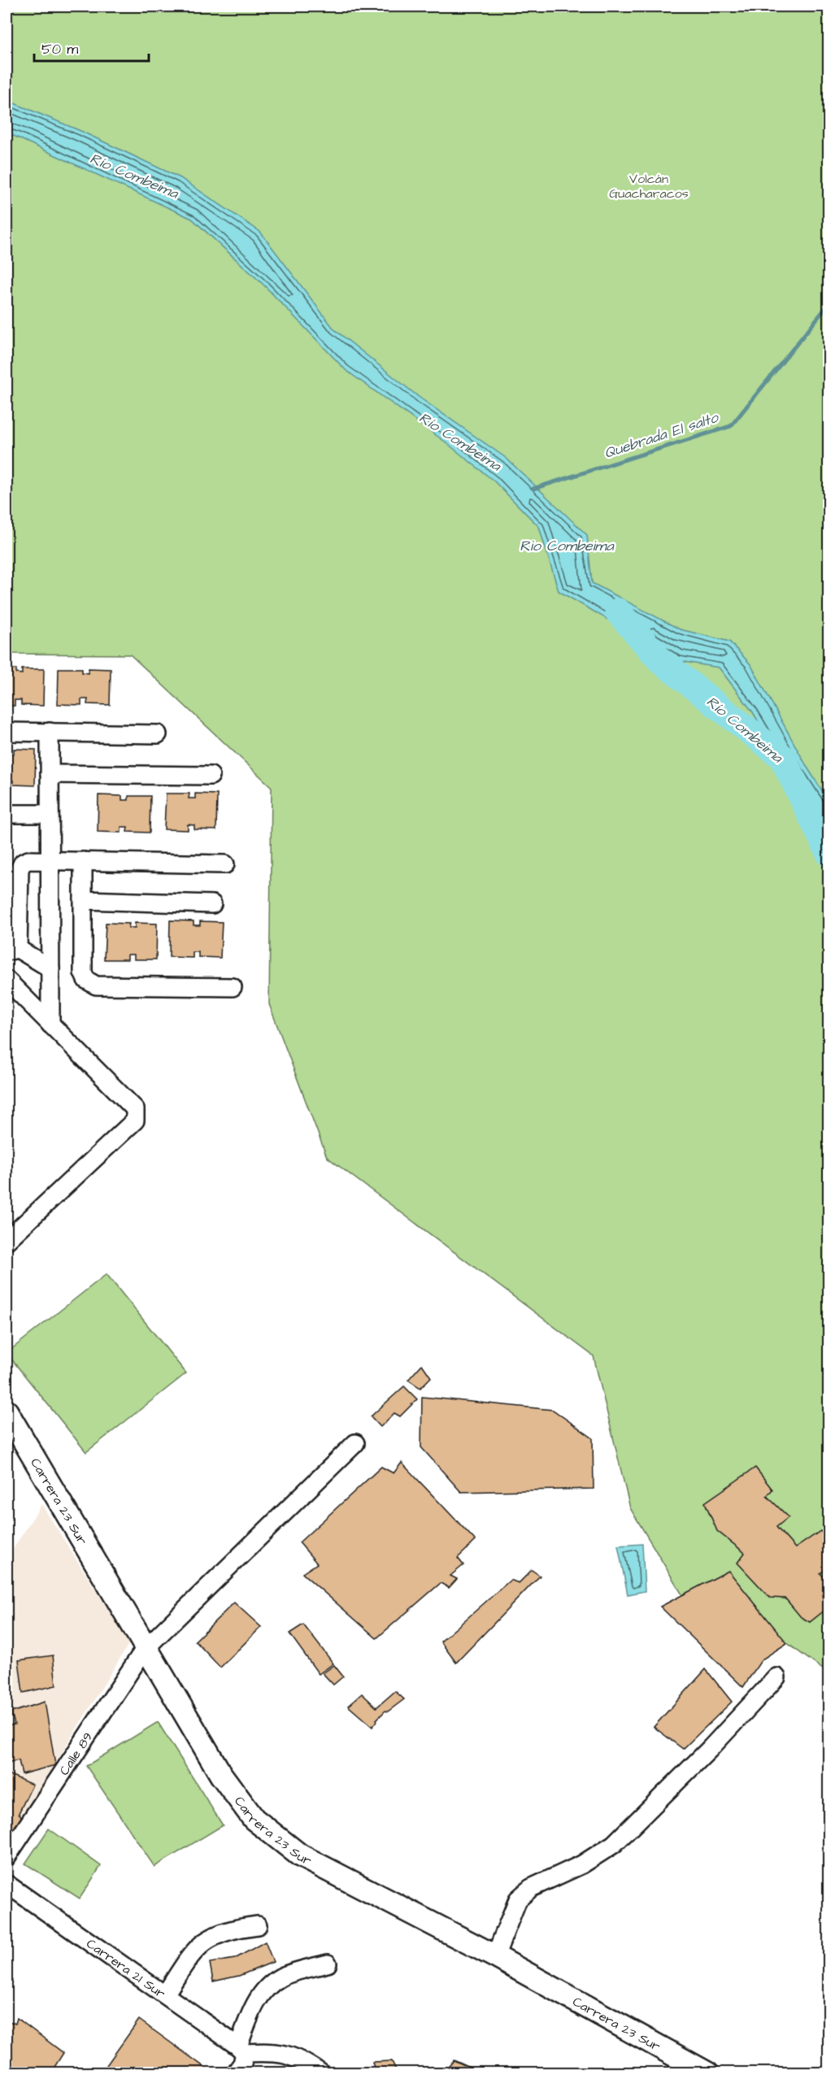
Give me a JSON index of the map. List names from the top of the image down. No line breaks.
{"streets":{"main road":["Carrera 23 Sur"],"street":["Calle 89","Carrera 21 Sur"]},"crossings":[["Carrera 23 Sur","Calle 89"]],"water":["Río Combeima","Quebrada El salto","Rio Combeima"],"parks":["Volcán Guacharacos"],"scale_bar":"50 m"}
